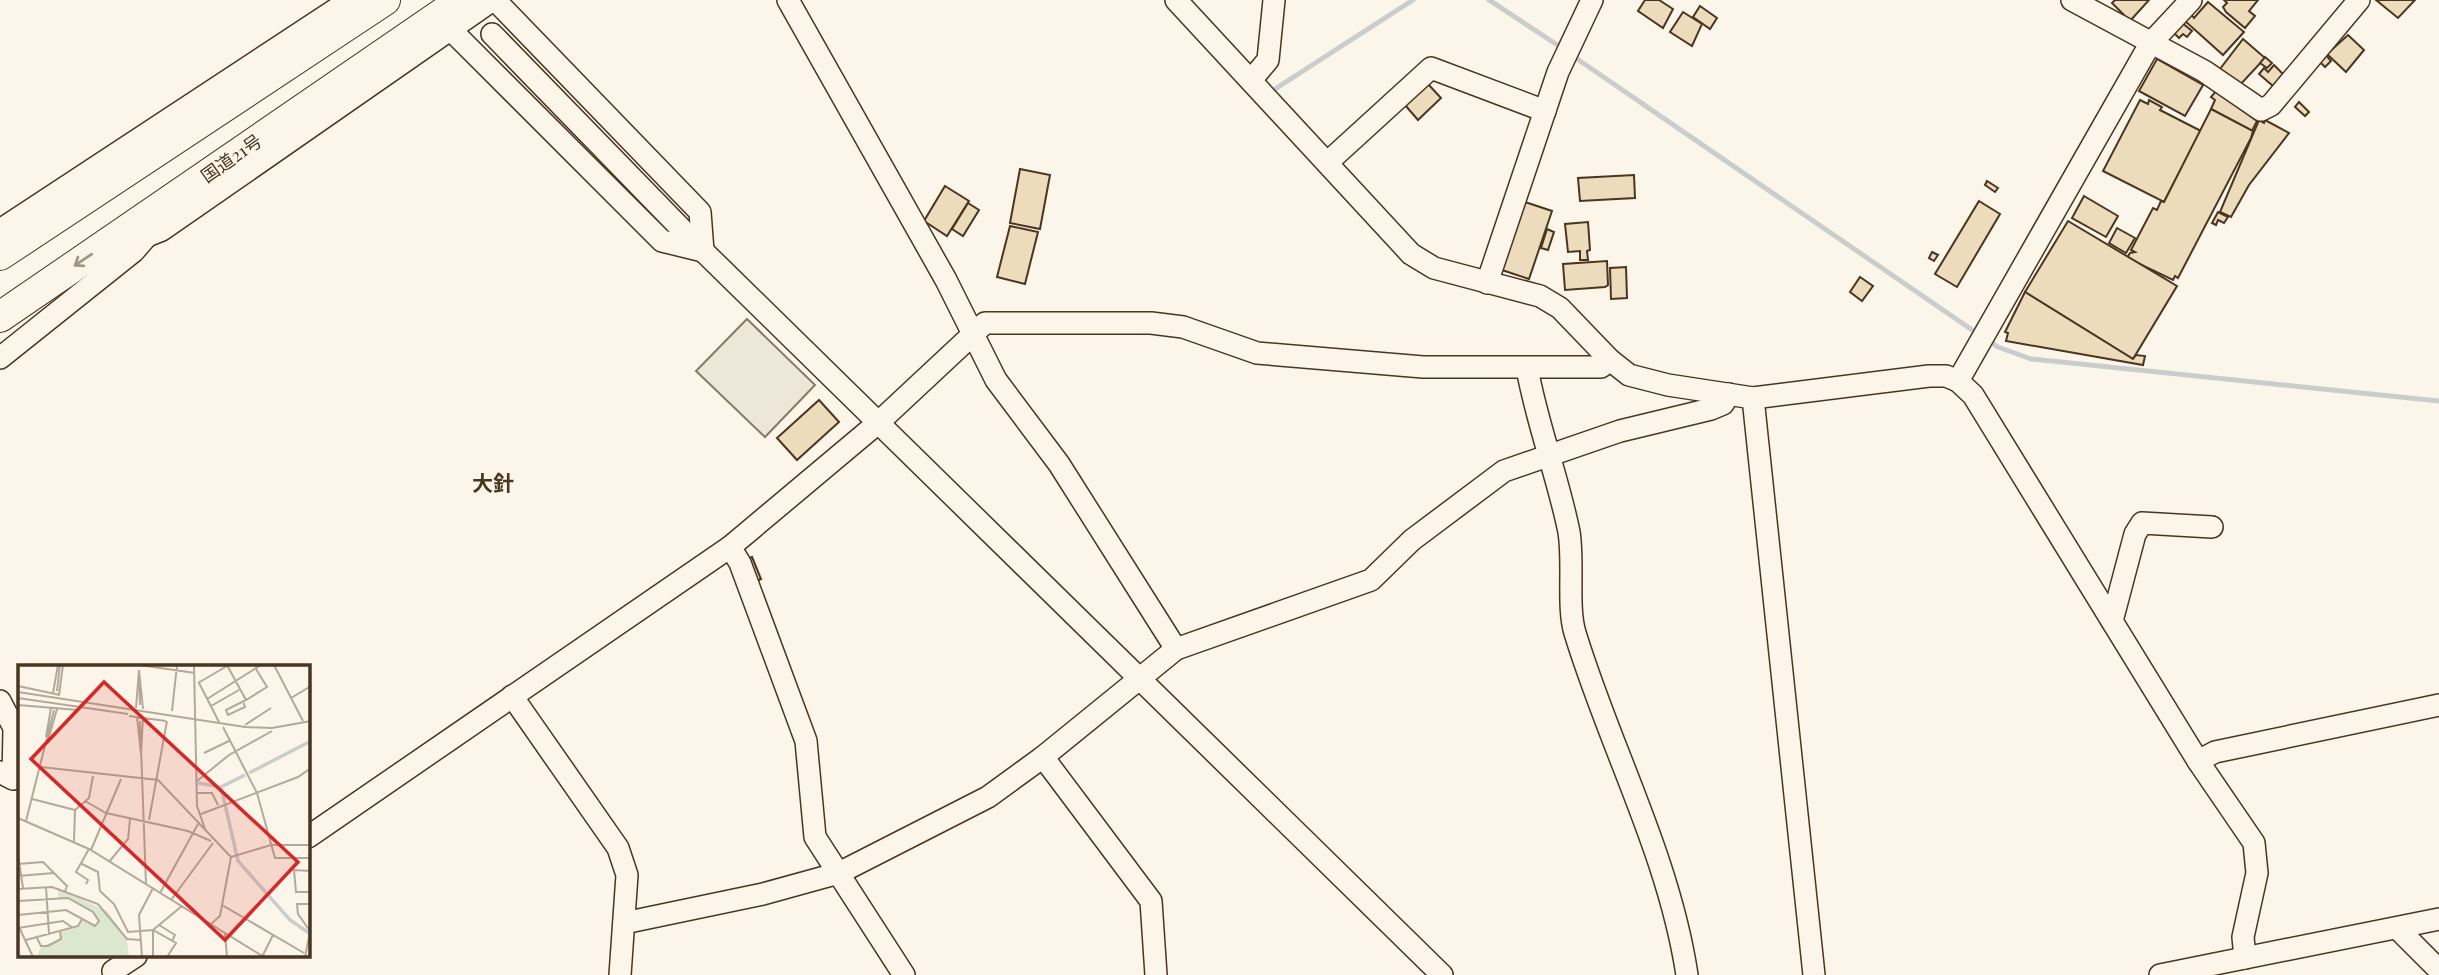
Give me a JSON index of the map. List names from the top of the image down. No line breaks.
{"streets":{"highway":["国道21号"]},"districts":["大針"]}
